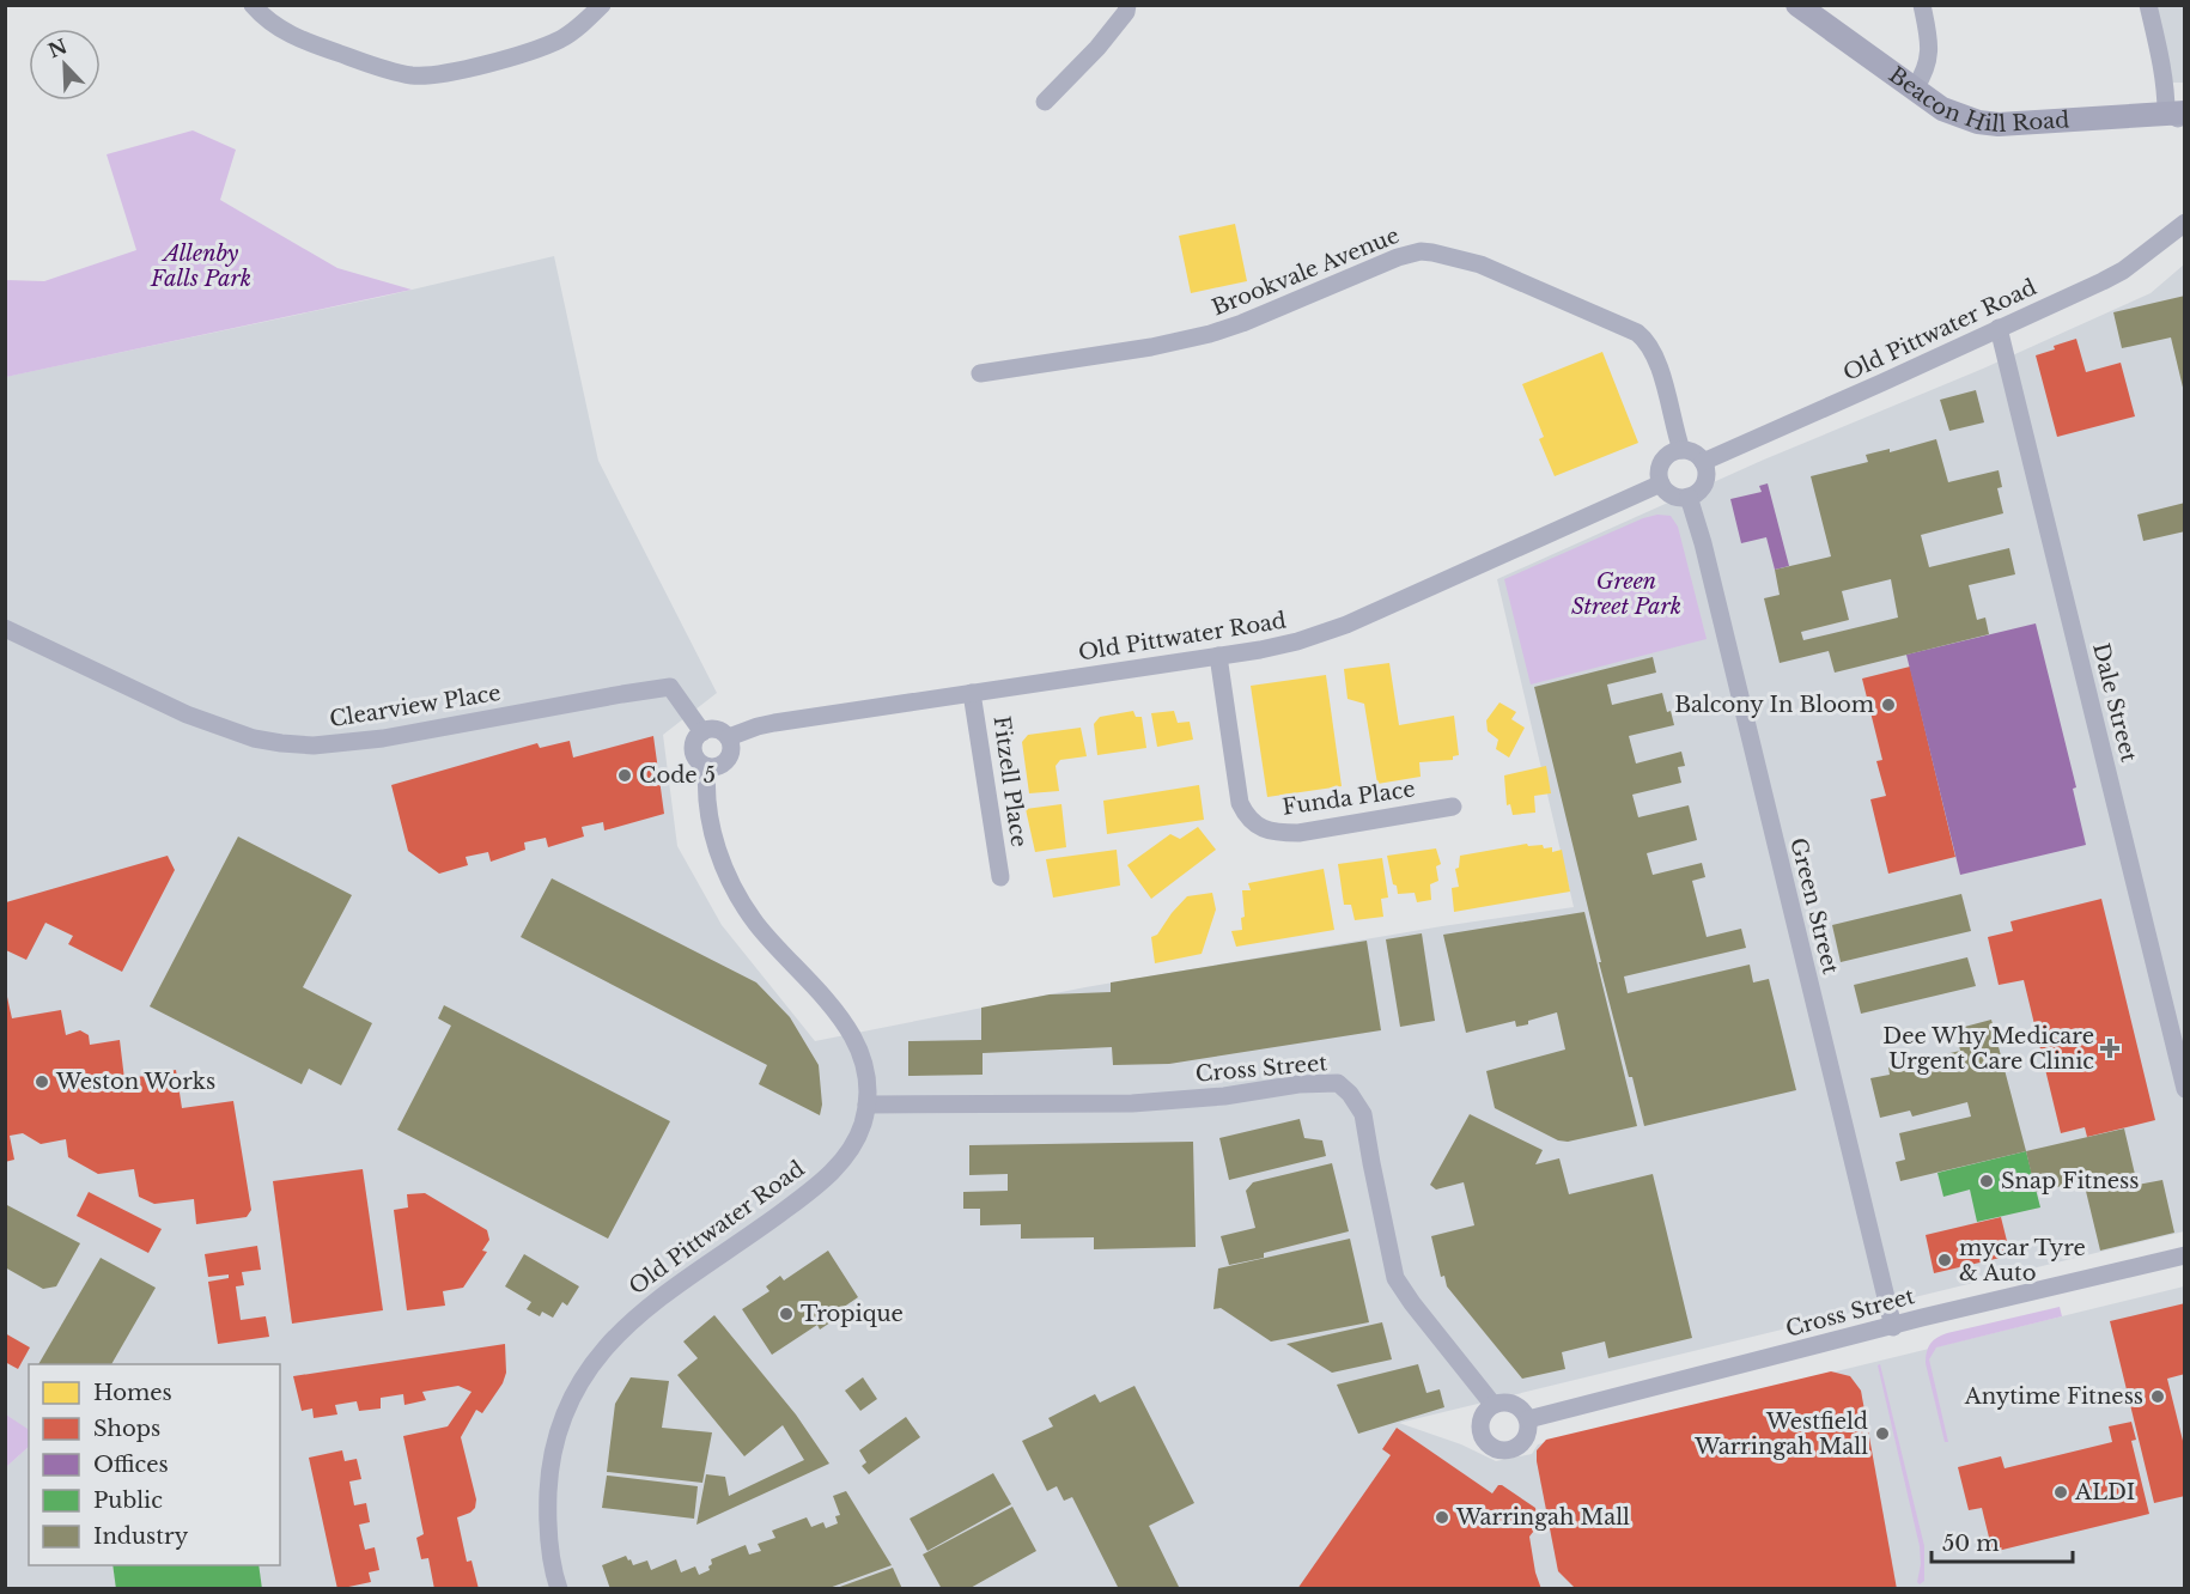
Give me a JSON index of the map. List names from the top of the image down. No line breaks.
{"streets":{"main road":["Beacon Hill Road"],"street":["Brookvale Avenue","Old Pittwater Road","Dale Street","Clearview Place","Fitzell Place","Funda Place","Green Street","Cross Street"]},"crossings":[["Brookvale Avenue","Old Pittwater Road"],["Brookvale Avenue","Green Street"],["Old Pittwater Road","Dale Street"],["Old Pittwater Road","Clearview Place"],["Old Pittwater Road","Fitzell Place"],["Old Pittwater Road","Funda Place"],["Old Pittwater Road","Green Street"],["Old Pittwater Road","Cross Street"],["Green Street","Cross Street"]],"parks":["Allenby Falls Park","Green Street Park"],"places":{"other":["Balcony In Bloom","Code 5","Weston Works","Snap Fitness","mycar Tyre & Auto","Tropique","Anytime Fitness","Westfield Warringah Mall","ALDI","Warringah Mall"],"health":["Dee Why Medicare Urgent Care Clinic"]},"legend":["Homes","Shops","Offices","Public","Industry"],"scale_bar":"50 m","north":"top left"}
